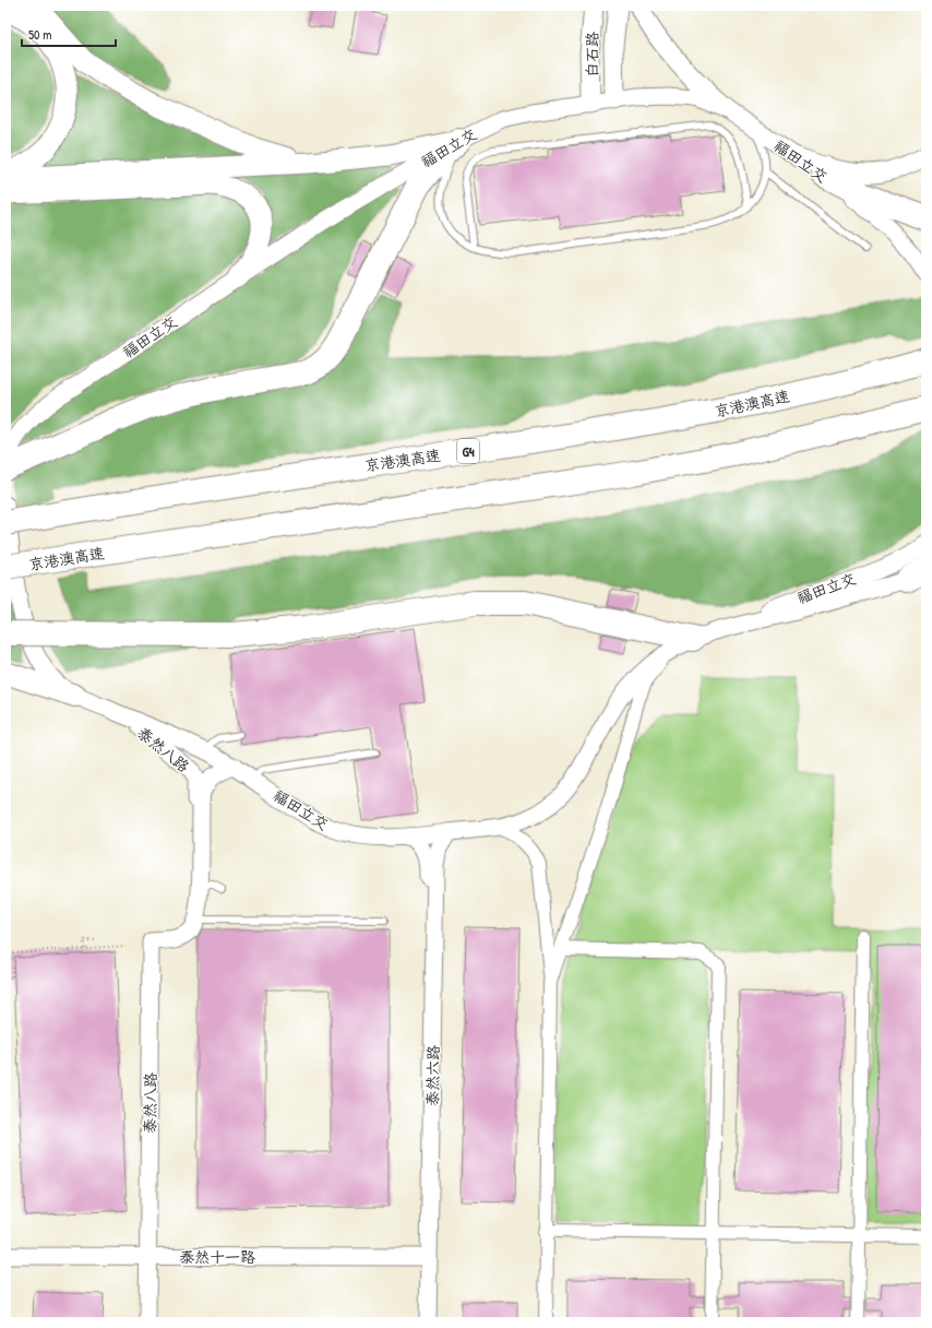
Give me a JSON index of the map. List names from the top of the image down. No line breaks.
{"streets":{"highway":["京港澳高速","G4"],"main road":["白石路"],"street":["福田立交","泰然八路","泰然六路","泰然十一路"]},"crossings":[["白石路","福田立交"],["福田立交","泰然八路"],["福田立交","泰然六路"],["泰然八路","泰然十一路"],["泰然六路","泰然十一路"]],"scale_bar":"50 m"}
